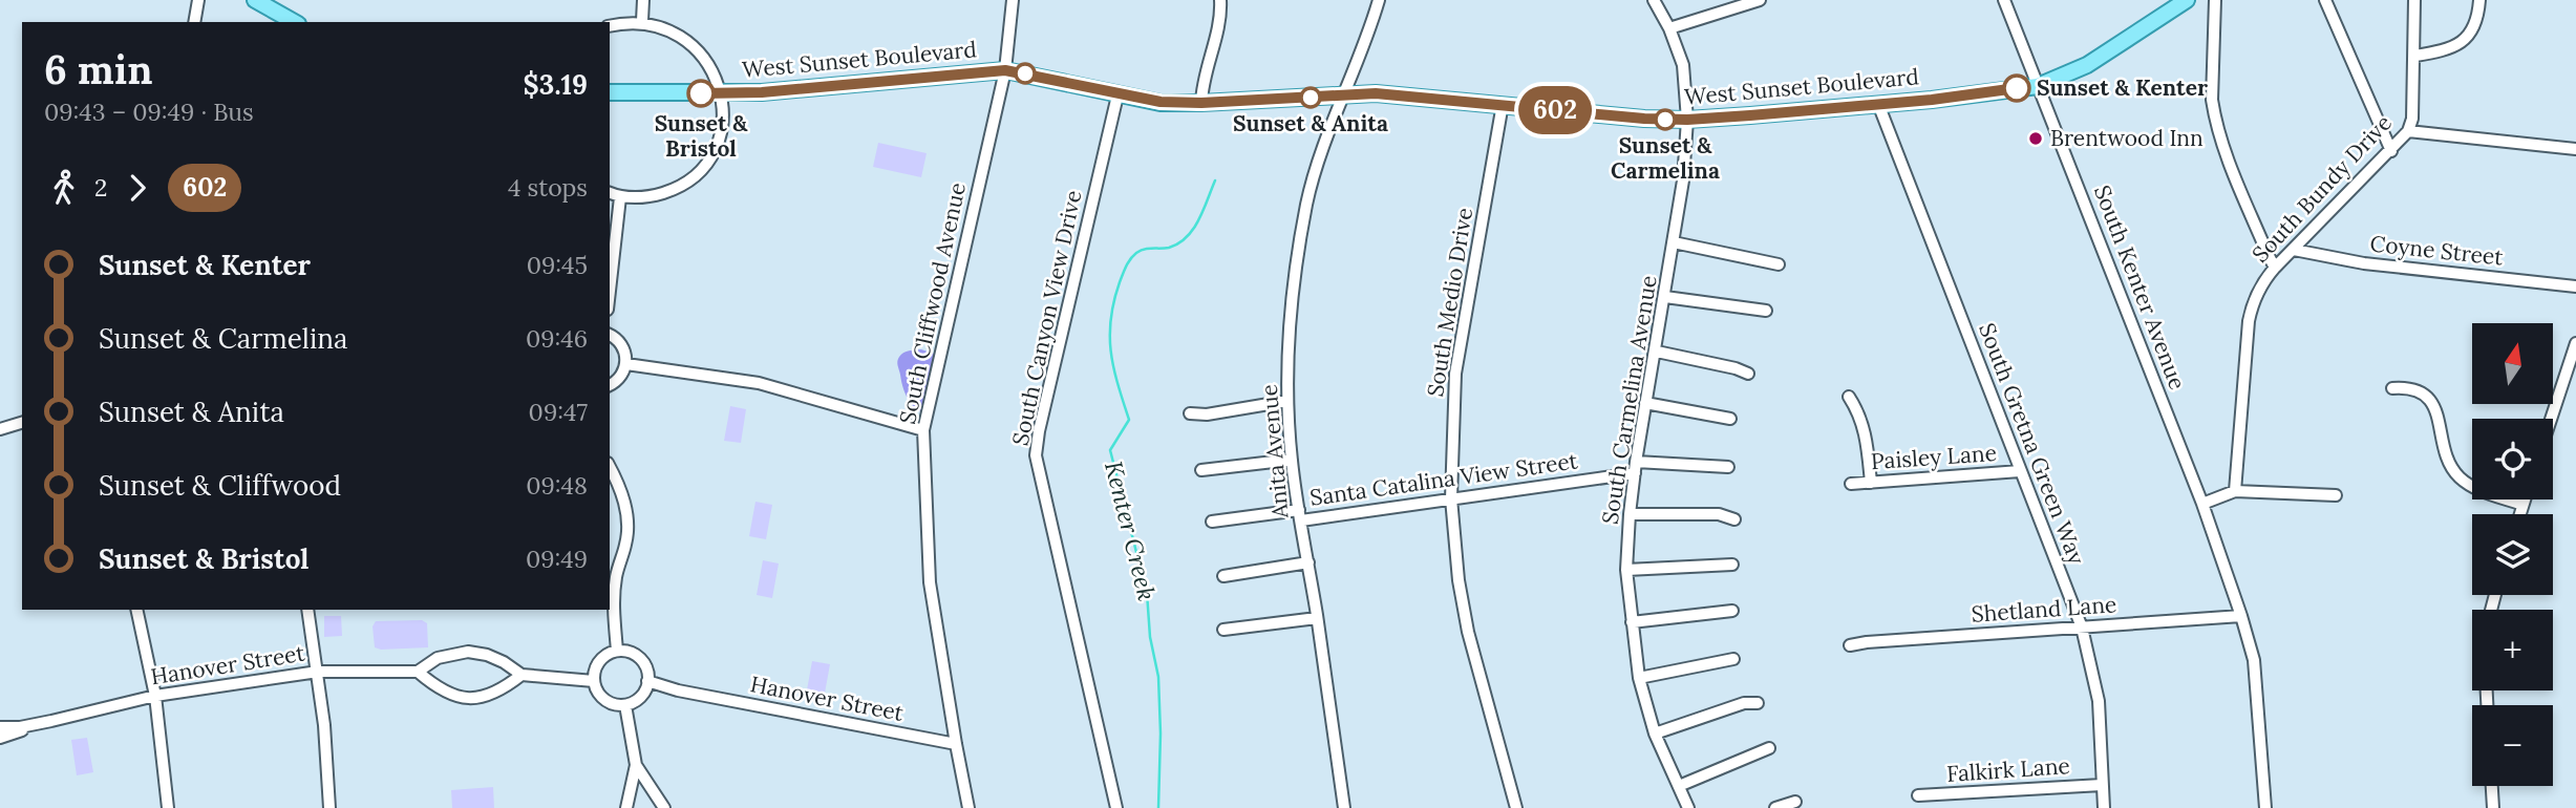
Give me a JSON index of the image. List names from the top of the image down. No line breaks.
{"streets":{"main road":["West Sunset Boulevard"],"street":["South Bundy Drive","Coyne Street","South Kenter Avenue","South Medio Drive","South Cliffwood Avenue","South Canyon View Drive","South Carmelina Avenue","South Gretna Green Way","Anita Avenue","Paisley Lane","Santa Catalina View Street","Shetland Lane","Hanover Street","Falkirk Lane"]},"crossings":[["West Sunset Boulevard","South Kenter Avenue"],["West Sunset Boulevard","South Medio Drive"],["West Sunset Boulevard","South Cliffwood Avenue"],["West Sunset Boulevard","South Canyon View Drive"],["West Sunset Boulevard","South Carmelina Avenue"],["West Sunset Boulevard","South Gretna Green Way"],["West Sunset Boulevard","Anita Avenue"],["South Bundy Drive","Coyne Street"],["South Medio Drive","Santa Catalina View Street"],["South Cliffwood Avenue","Hanover Street"],["South Carmelina Avenue","Santa Catalina View Street"],["South Gretna Green Way","Paisley Lane"],["South Gretna Green Way","Shetland Lane"],["South Gretna Green Way","Falkirk Lane"],["Anita Avenue","Santa Catalina View Street"]],"water":["Kenter Creek"],"places":["Sunset & Kenter","Sunset & Bristol","Sunset & Anita","Sunset & Carmelina","Brentwood Inn"],"lines":["bus line 602"],"north":"top","page":{"on_map":"602","heading":["6 min","09:43 – 09:49 · Bus","$3.19"],"legs":["2","602","4 stops"],"list":[{"name":"Sunset & Kenter","value":"09:45"},{"name":"Sunset & Carmelina","value":"09:46"},{"name":"Sunset & Anita","value":"09:47"},{"name":"Sunset & Cliffwood","value":"09:48"},{"name":"Sunset & Bristol","value":"09:49"}],"map_buttons":["+","−"]}}
